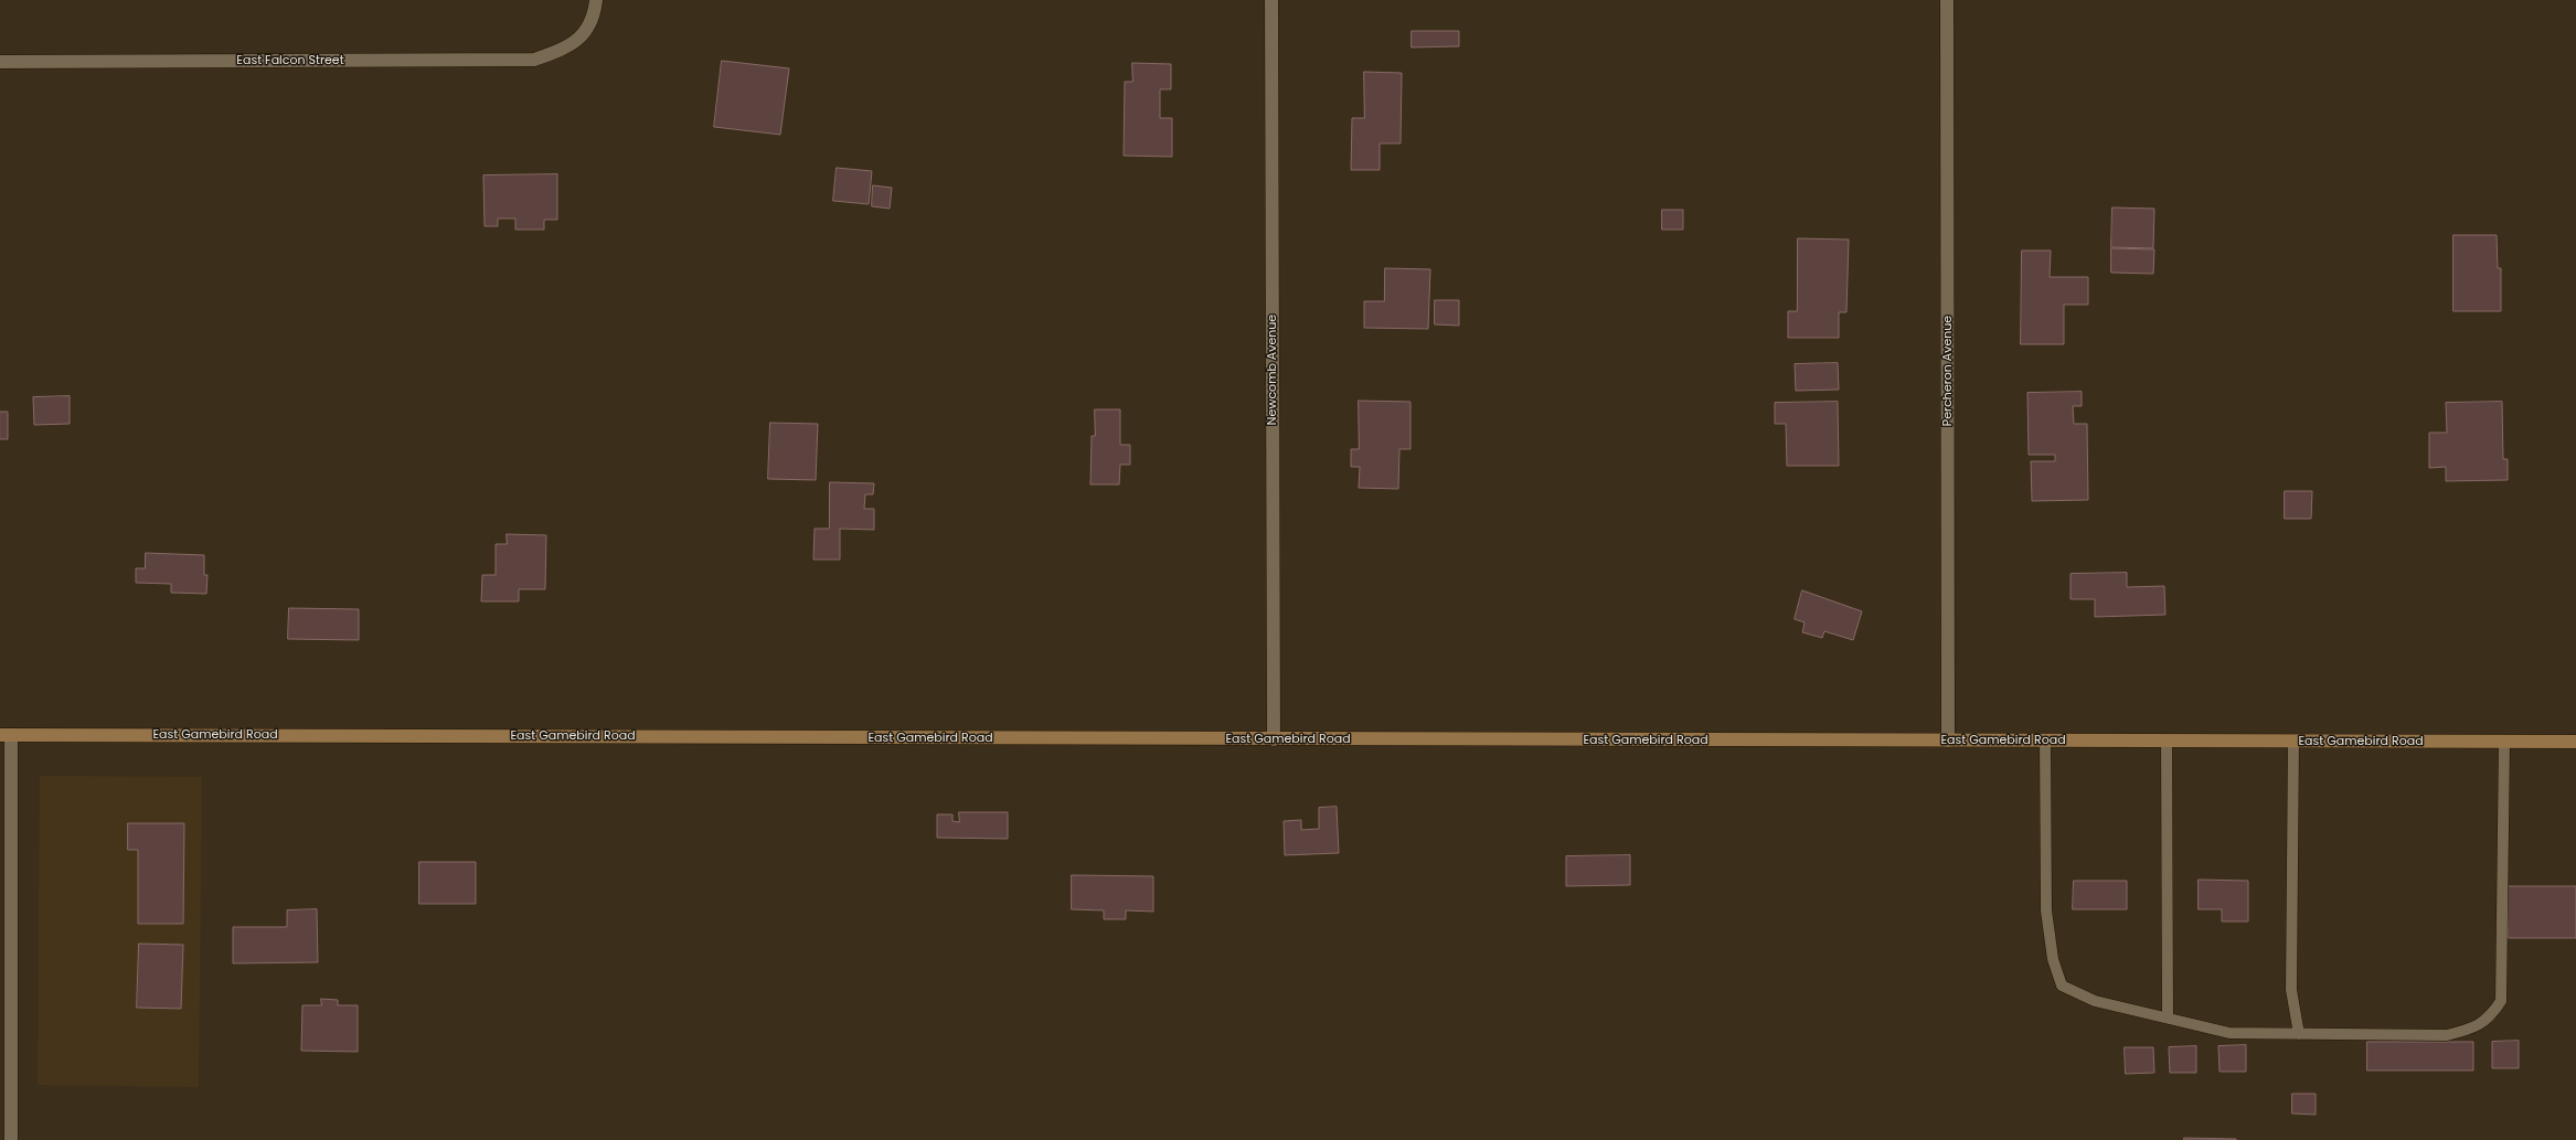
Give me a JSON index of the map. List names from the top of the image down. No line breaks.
{"streets":{"main road":["East Gamebird Road"],"street":["East Falcon Street","Newcomb Avenue","Percheron Avenue"]},"crossings":[["Newcomb Avenue","East Gamebird Road"],["Percheron Avenue","East Gamebird Road"]]}
